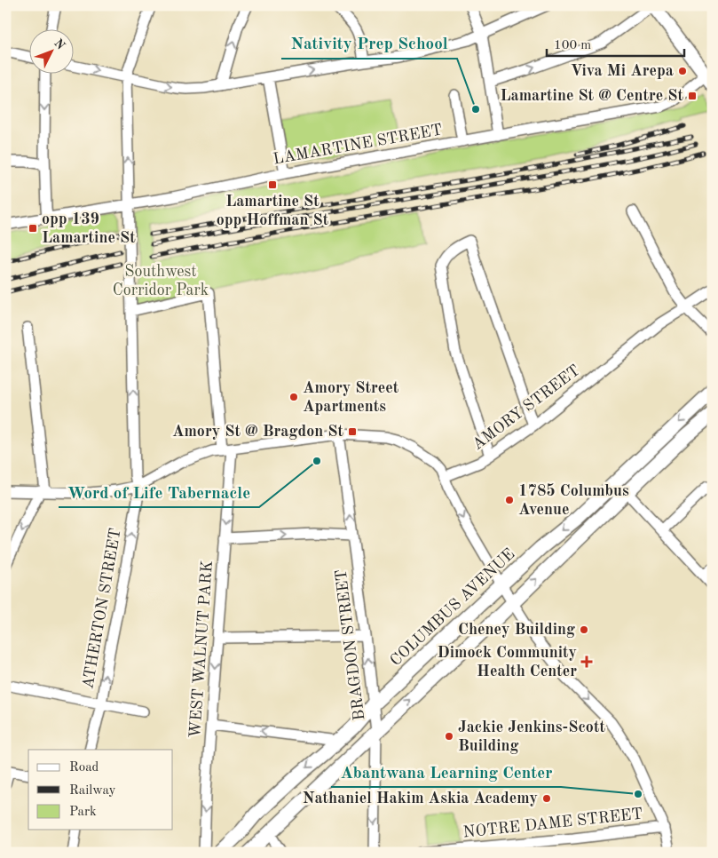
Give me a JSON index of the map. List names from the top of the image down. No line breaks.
{"streets":{"main road":["COLUMBUS AVENUE"],"street":["LAMARTINE STREET","AMORY STREET","ATHERTON STREET","BRAGDON STREET","WEST WALNUT PARK","NOTRE DAME STREET"]},"crossings":[["LAMARTINE STREET","ATHERTON STREET"],["COLUMBUS AVENUE","BRAGDON STREET"],["ATHERTON STREET","WEST WALNUT PARK"]],"one_way":["ATHERTON STREET","WEST WALNUT PARK"],"parks":["Southwest Corridor Park"],"places":{"other":["Viva Mi Arepa","Nativity Prep School","Amory Street Apartments","Word of Life Tabernacle","1785 Columbus Avenue","Cheney Building","Jackie Jenkins-Scott Building","Abantwana Learning Center","Nathaniel Hakim Askia Academy"],"transit":["Lamartine St @ Centre St","Lamartine St opp Hoffman St","opp 139 Lamartine St","Amory St @ Bragdon St"],"health":["Dimock Community Health Center"]},"legend":["Road","Railway","Park"],"scale_bar":"100 m","north":"top right"}
